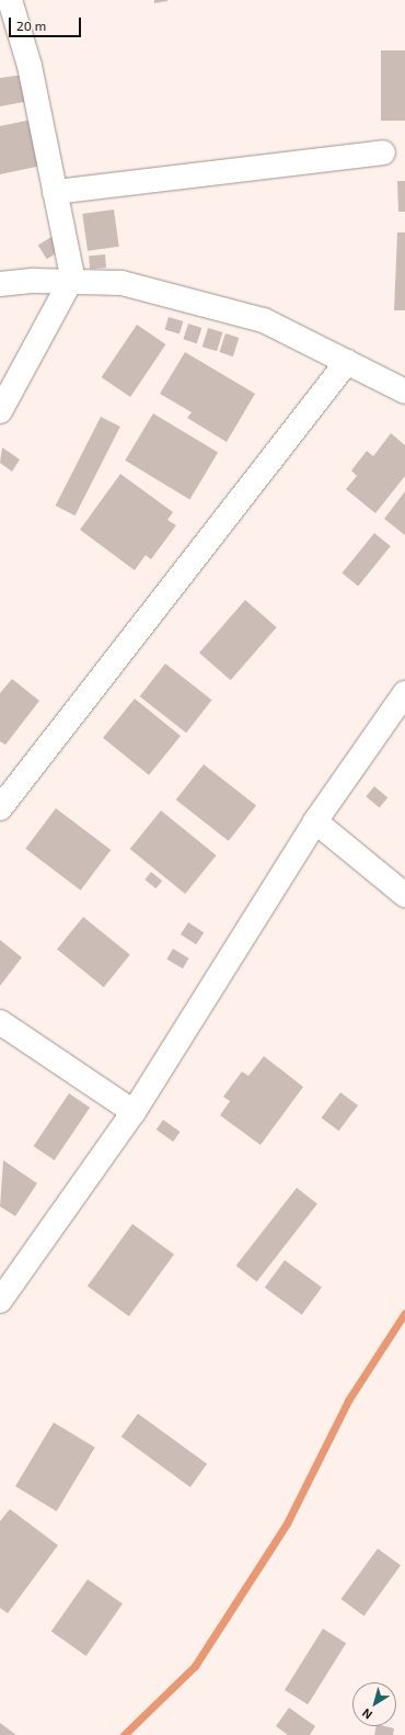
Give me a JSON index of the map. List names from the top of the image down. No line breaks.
{"scale_bar":"20 m","north":"bottom left"}
